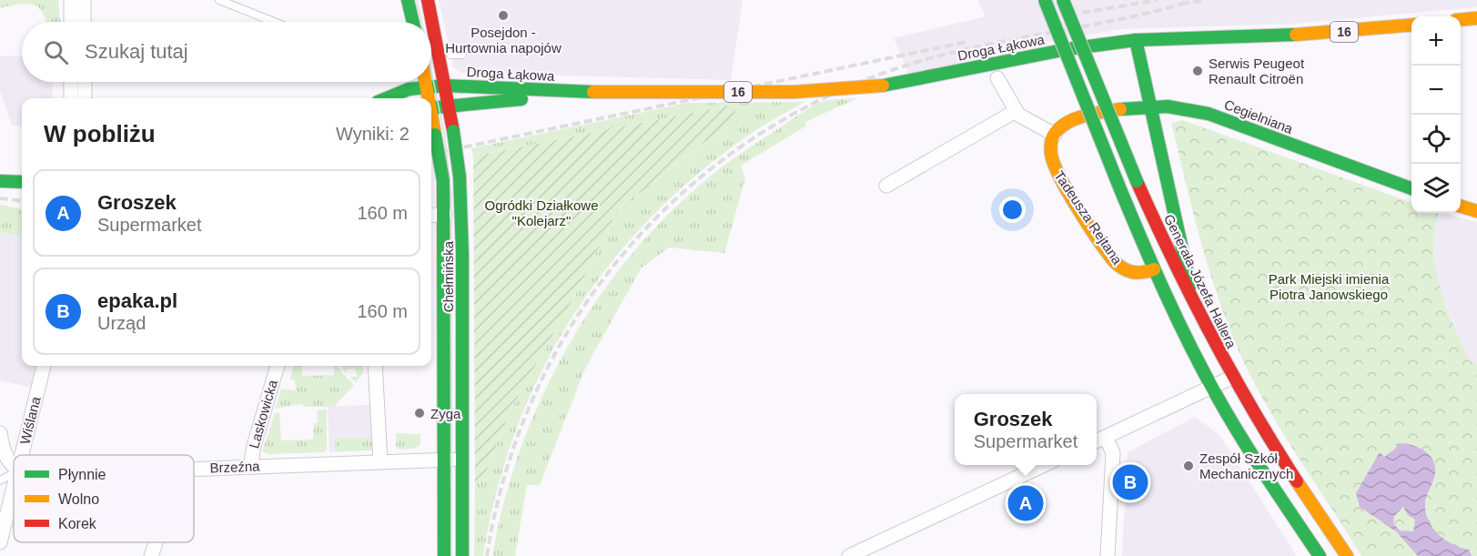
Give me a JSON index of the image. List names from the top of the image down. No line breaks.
{"streets":{"main road":["16","Droga Łąkowa","Cegielniana","Tadeusza Rejtana","Chełmińska","Generała Józefa Hallera"],"street":["Laskowicka","Wiślana","Brzeźna"]},"crossings":[["16","Droga Łąkowa"],["16","Chełmińska"],["Droga Łąkowa","Chełmińska"],["Chełmińska","Brzeźna"],["Laskowicka","Brzeźna"]],"parks":["Ogródki Działkowe \"Kolejarz\"","Park Miejski imienia Piotra Janowskiego"],"places":["Posejdon - Hurtownia napojów","Serwis Peugeot Renault Citroën","Zyga","Zespół Szkół Mechanicznych"],"legend":["Płynnie","Wolno","Korek"],"page":{"map_buttons":["+","−"],"search":"Szukaj tutaj","heading":["W pobliżu","Wyniki: 2"],"list":[{"mark":"A","name":"Groszek","note":"Supermarket","value":"160 m"},{"mark":"B","name":"epaka.pl","note":"Urząd","value":"160 m"}],"popup":["Groszek","Supermarket"],"pins":["B","A"]}}
